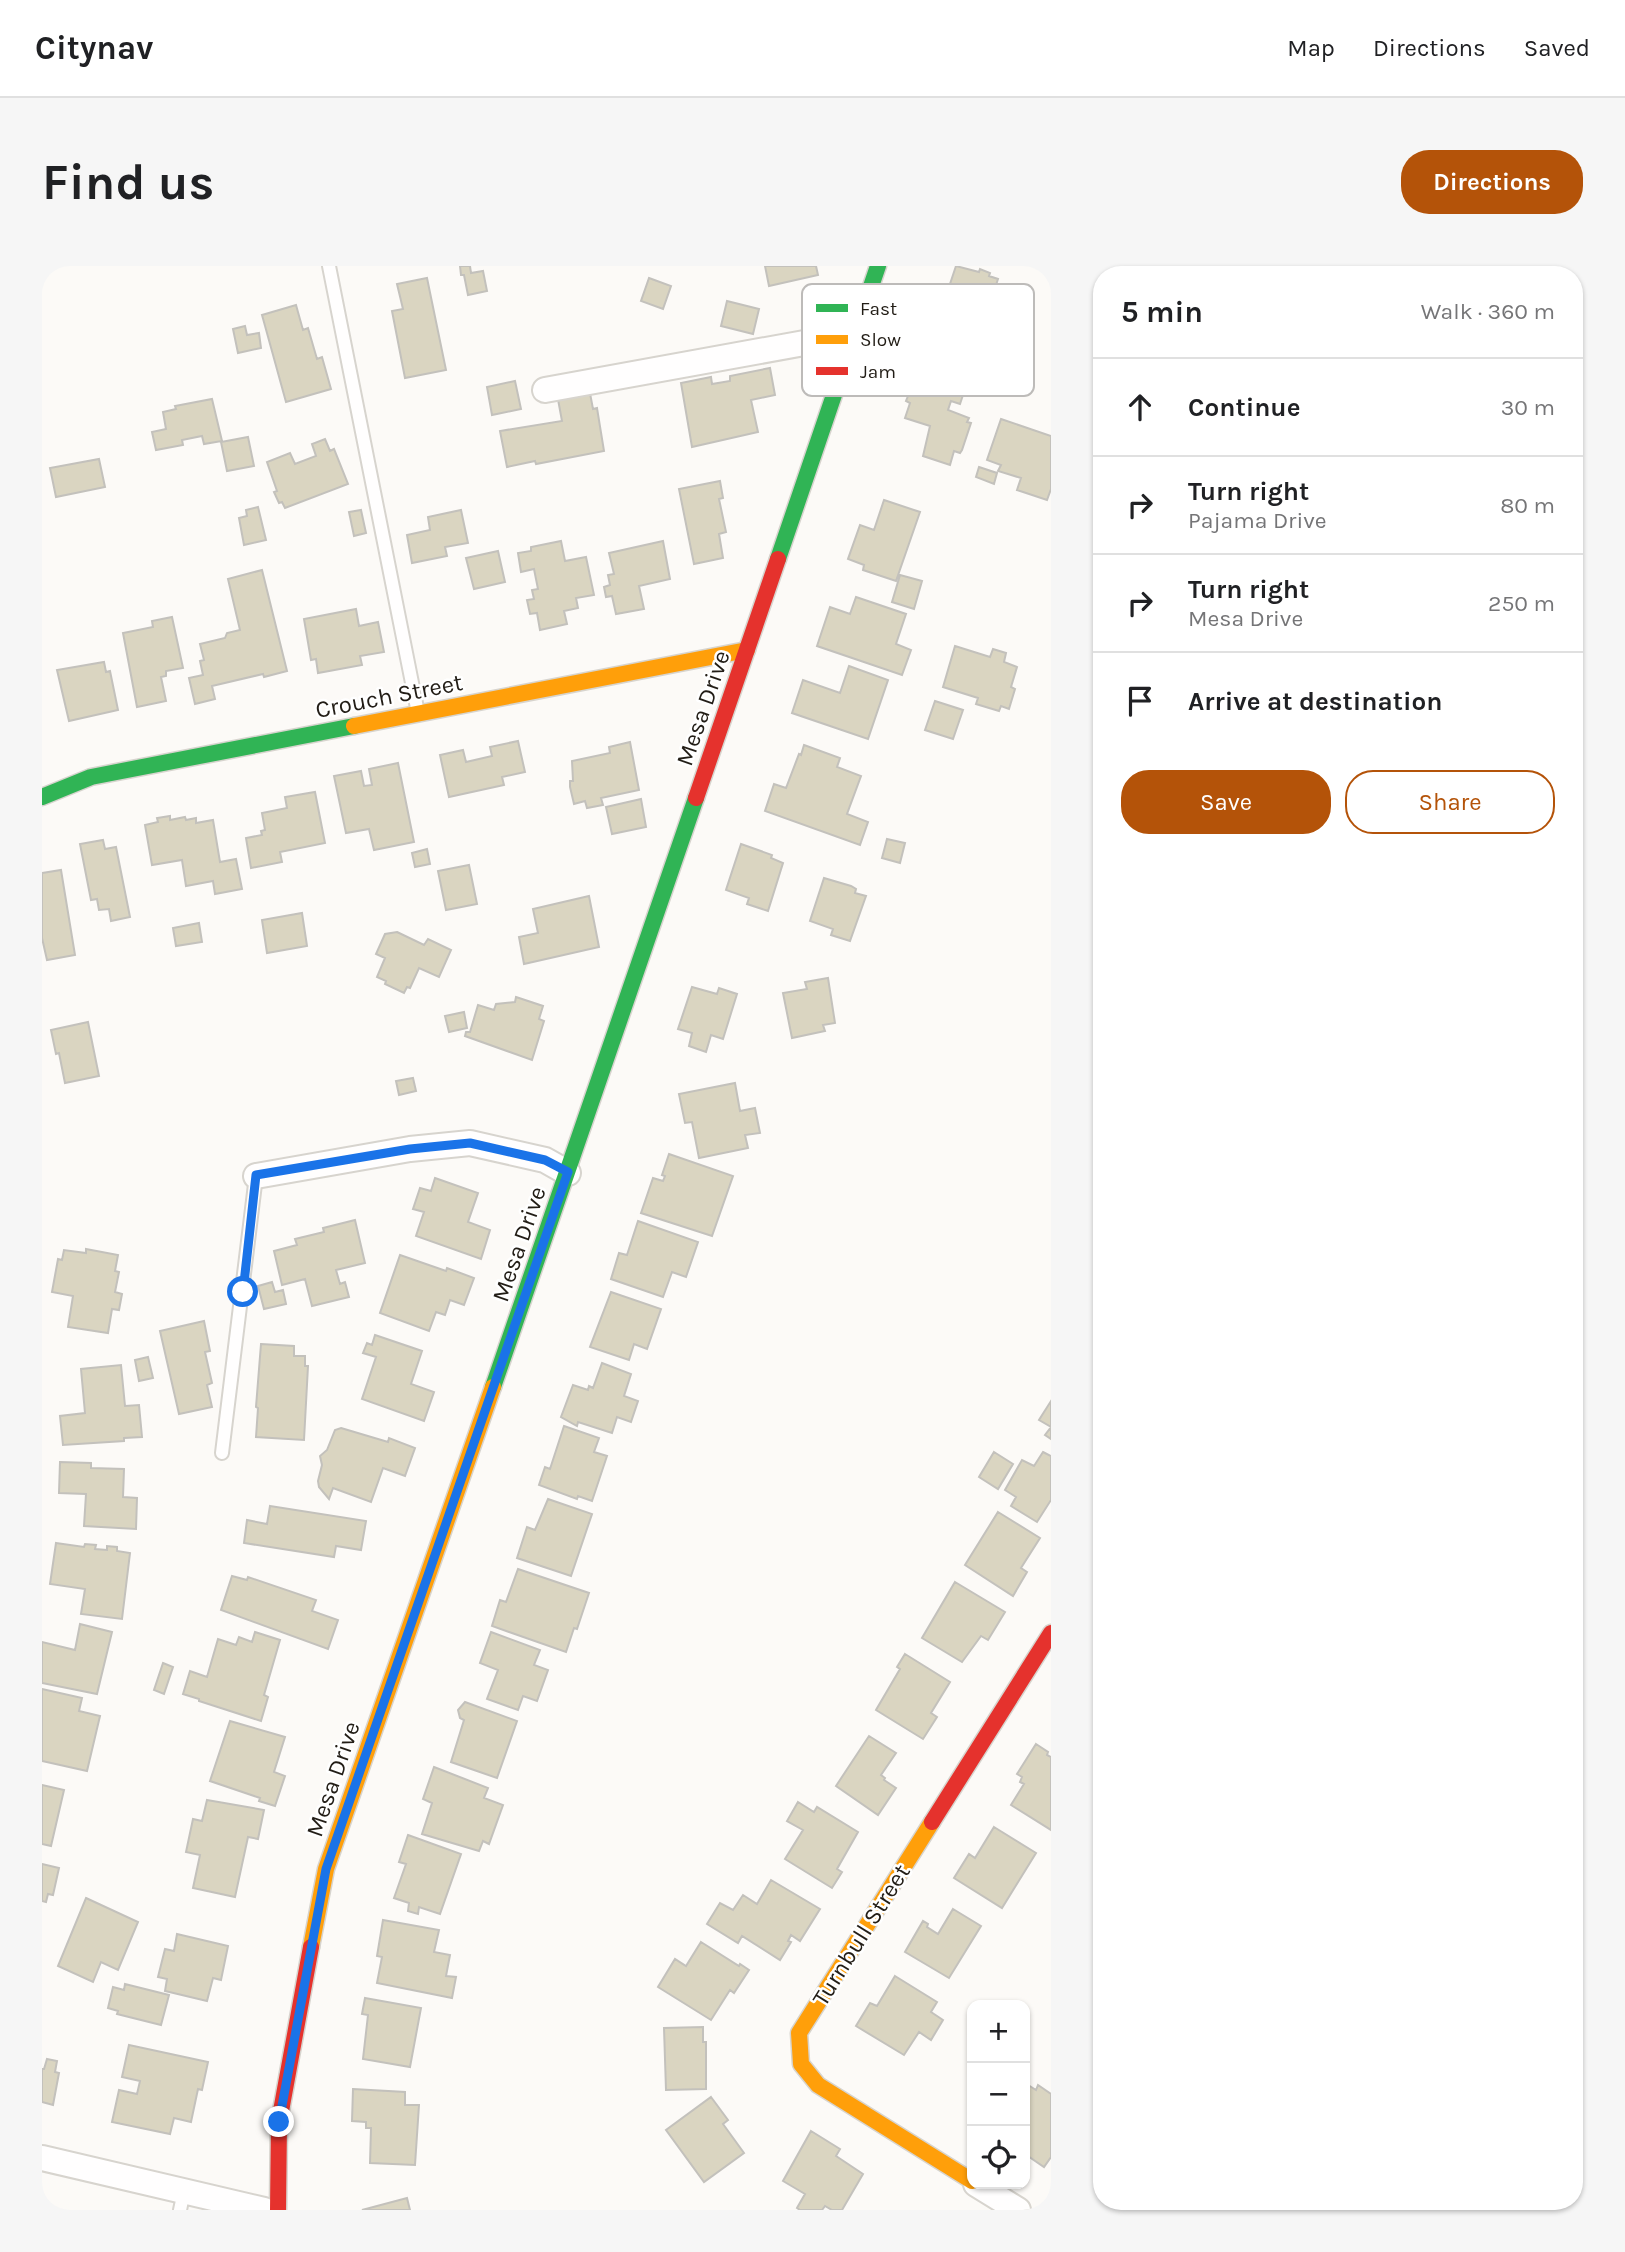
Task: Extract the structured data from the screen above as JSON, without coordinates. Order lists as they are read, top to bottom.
{
  "streets": {
    "main road": ["Crouch Street", "Mesa Drive", "Turnbull Street"]
  },
  "crossings": [
    ["Crouch Street", "Mesa Drive"]
  ],
  "legend": ["Fast", "Slow", "Jam"],
  "page": {
    "header": "Citynav",
    "nav": ["Map", "Directions", "Saved"],
    "buttons": [
      "Directions",
      ["Save", "Share"]
    ],
    "title": "Find us",
    "heading": ["5 min", "Walk · 360 m"],
    "list": [
      ["Continue", "30 m"],
      ["Turn right", "Pajama Drive", "80 m"],
      ["Turn right", "Mesa Drive", "250 m"],
      "Arrive at destination"
    ],
    "map_buttons": ["+", "−"]
  }
}
